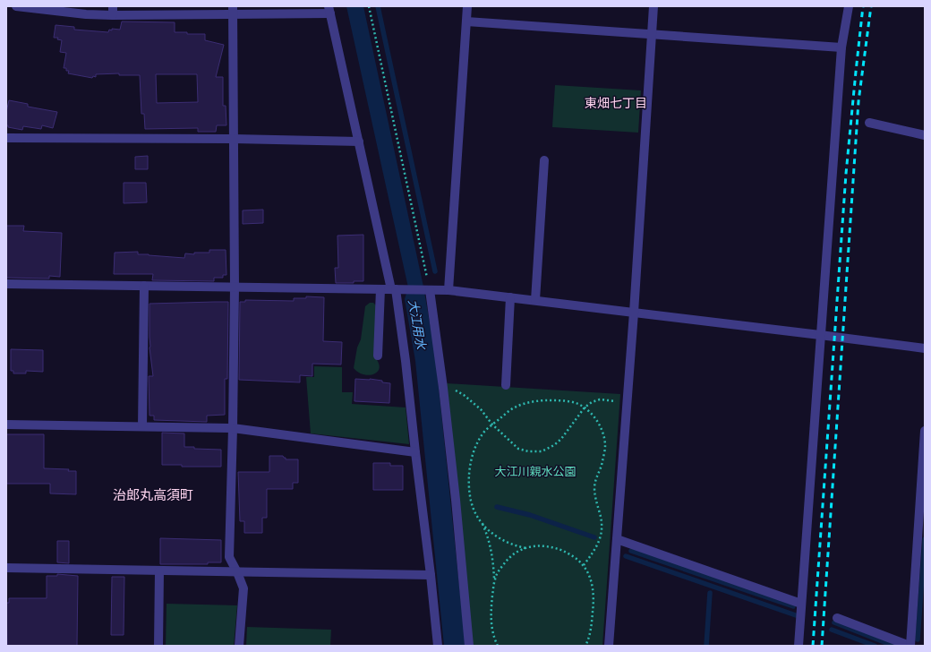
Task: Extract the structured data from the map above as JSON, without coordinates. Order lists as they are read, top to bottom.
{
  "districts": ["東畑七丁目", "治郎丸高須町"],
  "water": ["大江用水"],
  "parks": ["大江川親水公園"]
}
